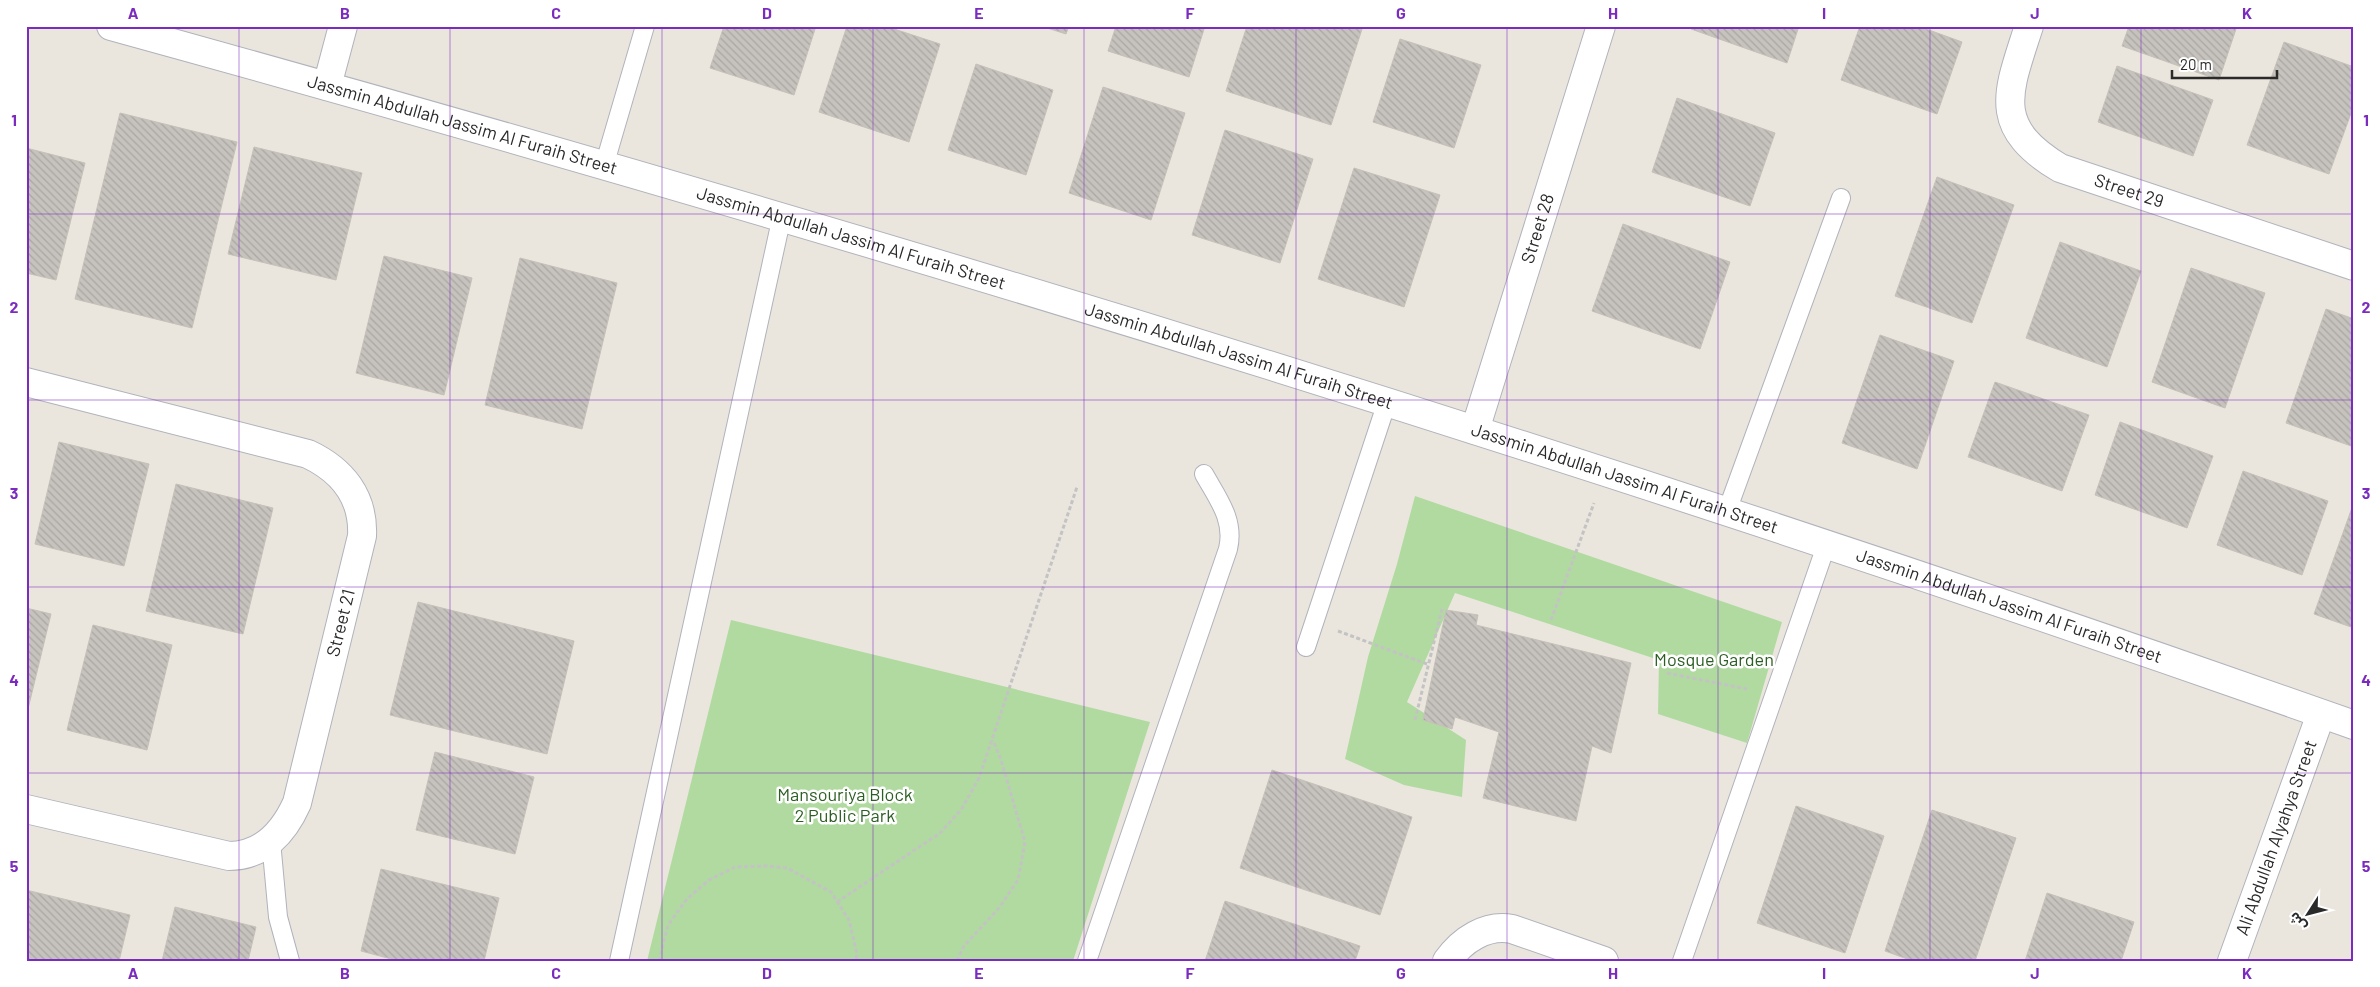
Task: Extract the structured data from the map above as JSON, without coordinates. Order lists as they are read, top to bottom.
{
  "streets": {
    "street": [
      "Jassmin Abdullah Jassim Al Furaih Street",
      "Street 29",
      "Street 28",
      "Street 21",
      "Ali Abdullah Alyahya Street"
    ]
  },
  "crossings": [
    ["Jassmin Abdullah Jassim Al Furaih Street", "Street 28"],
    ["Jassmin Abdullah Jassim Al Furaih Street", "Ali Abdullah Alyahya Street"]
  ],
  "parks": ["Mosque Garden", "Mansouriya Block 2 Public Park"],
  "scale_bar": "20 m",
  "north": "bottom left",
  "grid": {
    "columns": [
      "A",
      "B",
      "C",
      "D",
      "E",
      "F",
      "G",
      "H",
      "I",
      "J",
      "K"
    ],
    "rows": [
      "1",
      "2",
      "3",
      "4",
      "5"
    ]
  }
}
